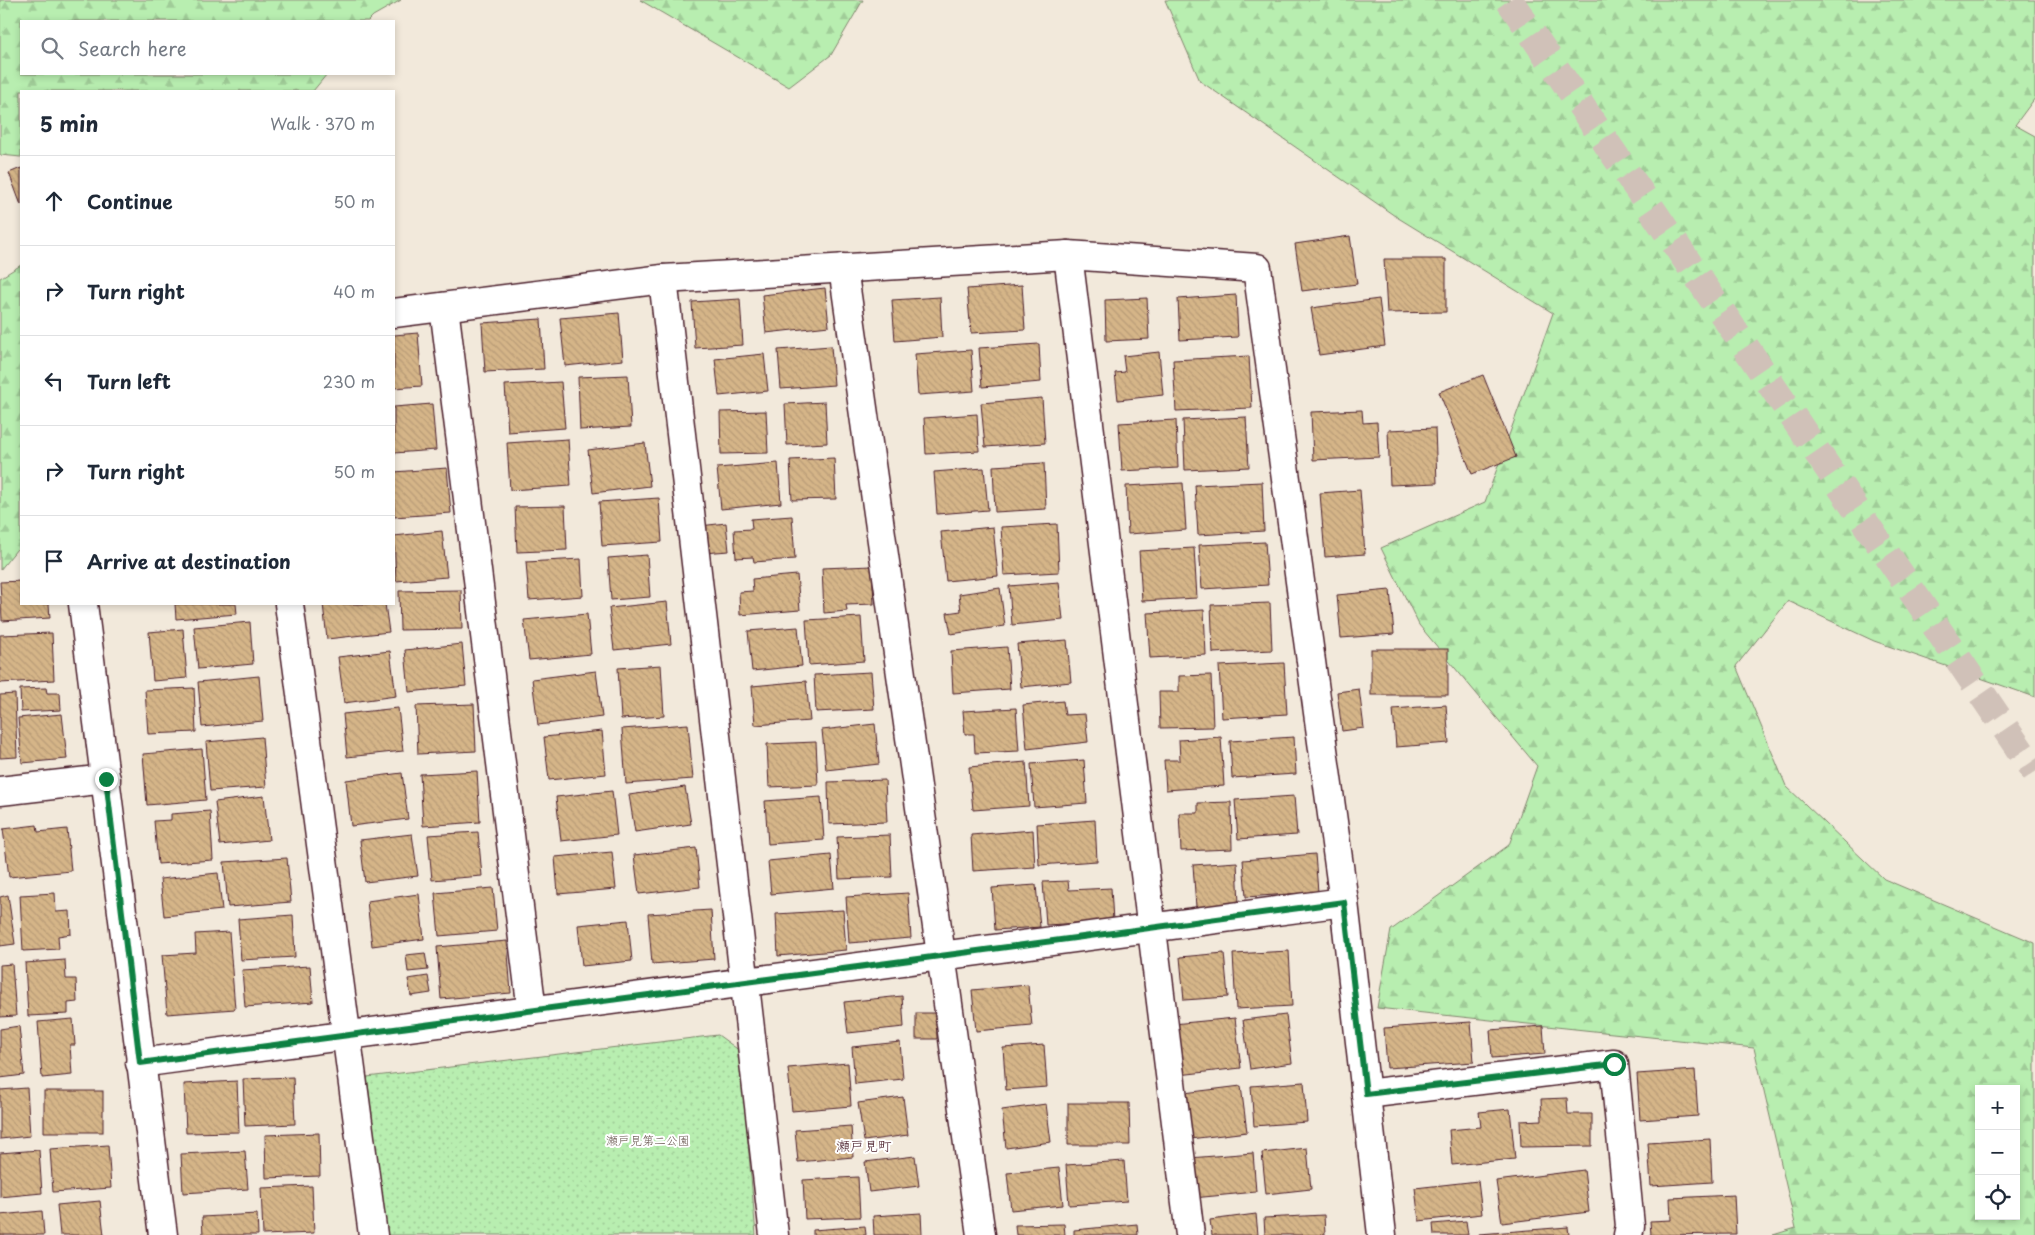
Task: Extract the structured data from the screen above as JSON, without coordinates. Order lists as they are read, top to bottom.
{
  "districts": ["瀬戸見町"],
  "parks": ["瀬戸見第二公園"],
  "page": {
    "search": "Search here",
    "heading": ["5 min", "Walk · 370 m"],
    "list": [
      ["Continue", "50 m"],
      ["Turn right", "40 m"],
      ["Turn left", "230 m"],
      ["Turn right", "50 m"],
      "Arrive at destination"
    ],
    "map_buttons": ["+", "−"]
  }
}
